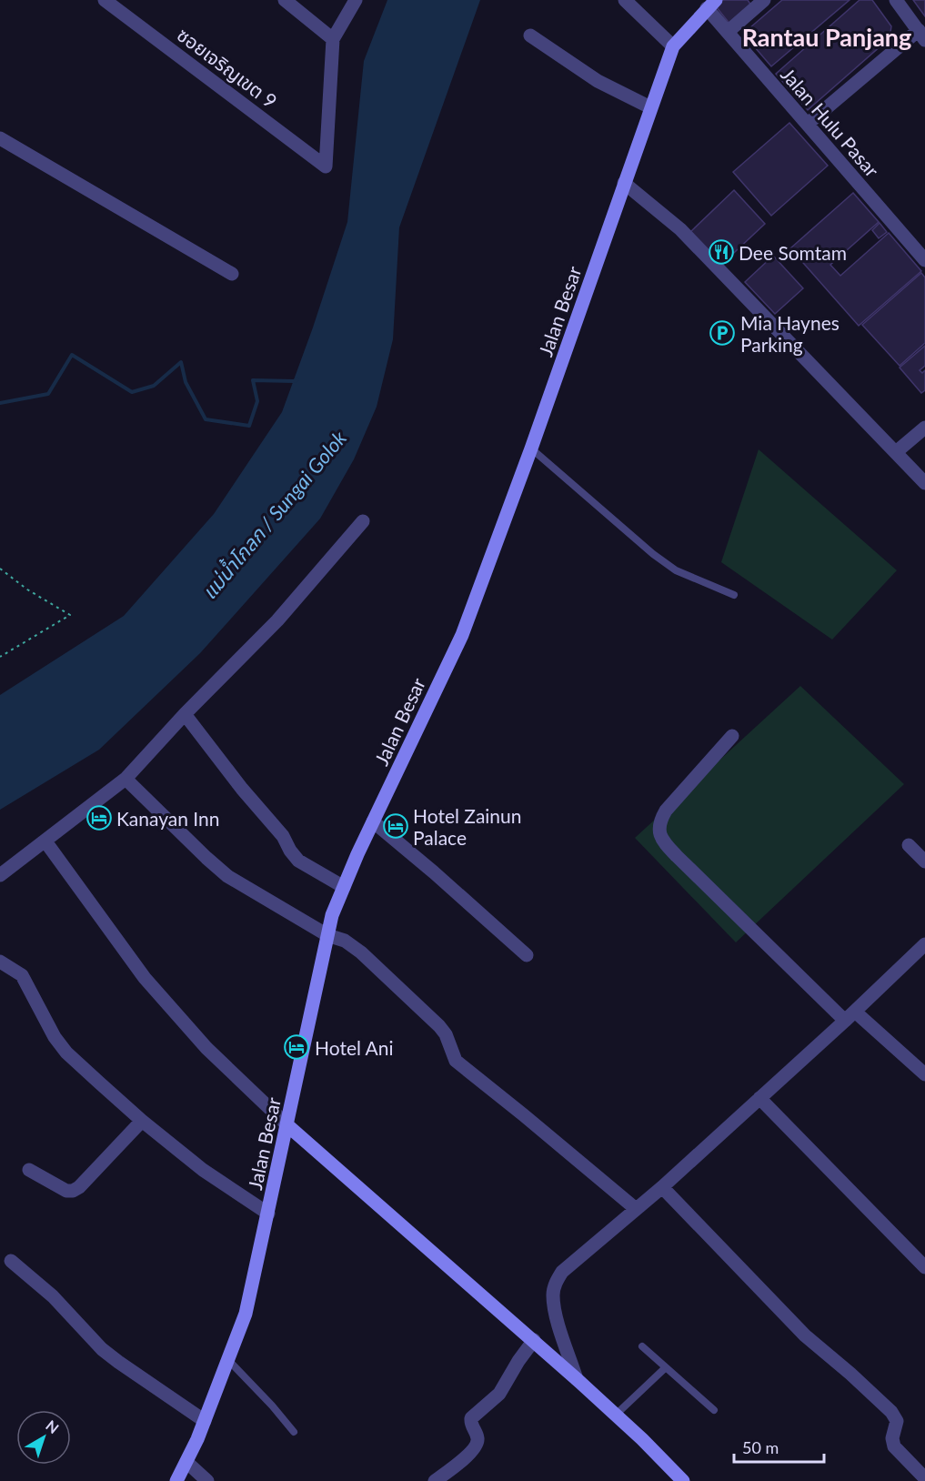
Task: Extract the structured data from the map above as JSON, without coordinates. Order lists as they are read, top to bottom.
{
  "streets": {
    "main road": ["Jalan Besar"],
    "street": ["ซอยเจริญเขต 9", "Jalan Hulu Pasar"]
  },
  "crossings": [
    ["Jalan Hulu Pasar", "Jalan Besar"]
  ],
  "districts": ["Rantau Panjang"],
  "water": ["แม่น้ำโกลก / Sungai Golok"],
  "places": {
    "restaurant": ["Dee Somtam"],
    "parking": ["Mia Haynes Parking"],
    "hotel": ["Kanayan Inn", "Hotel Zainun Palace", "Hotel Ani"]
  },
  "scale_bar": "50 m",
  "north": "top right"
}
